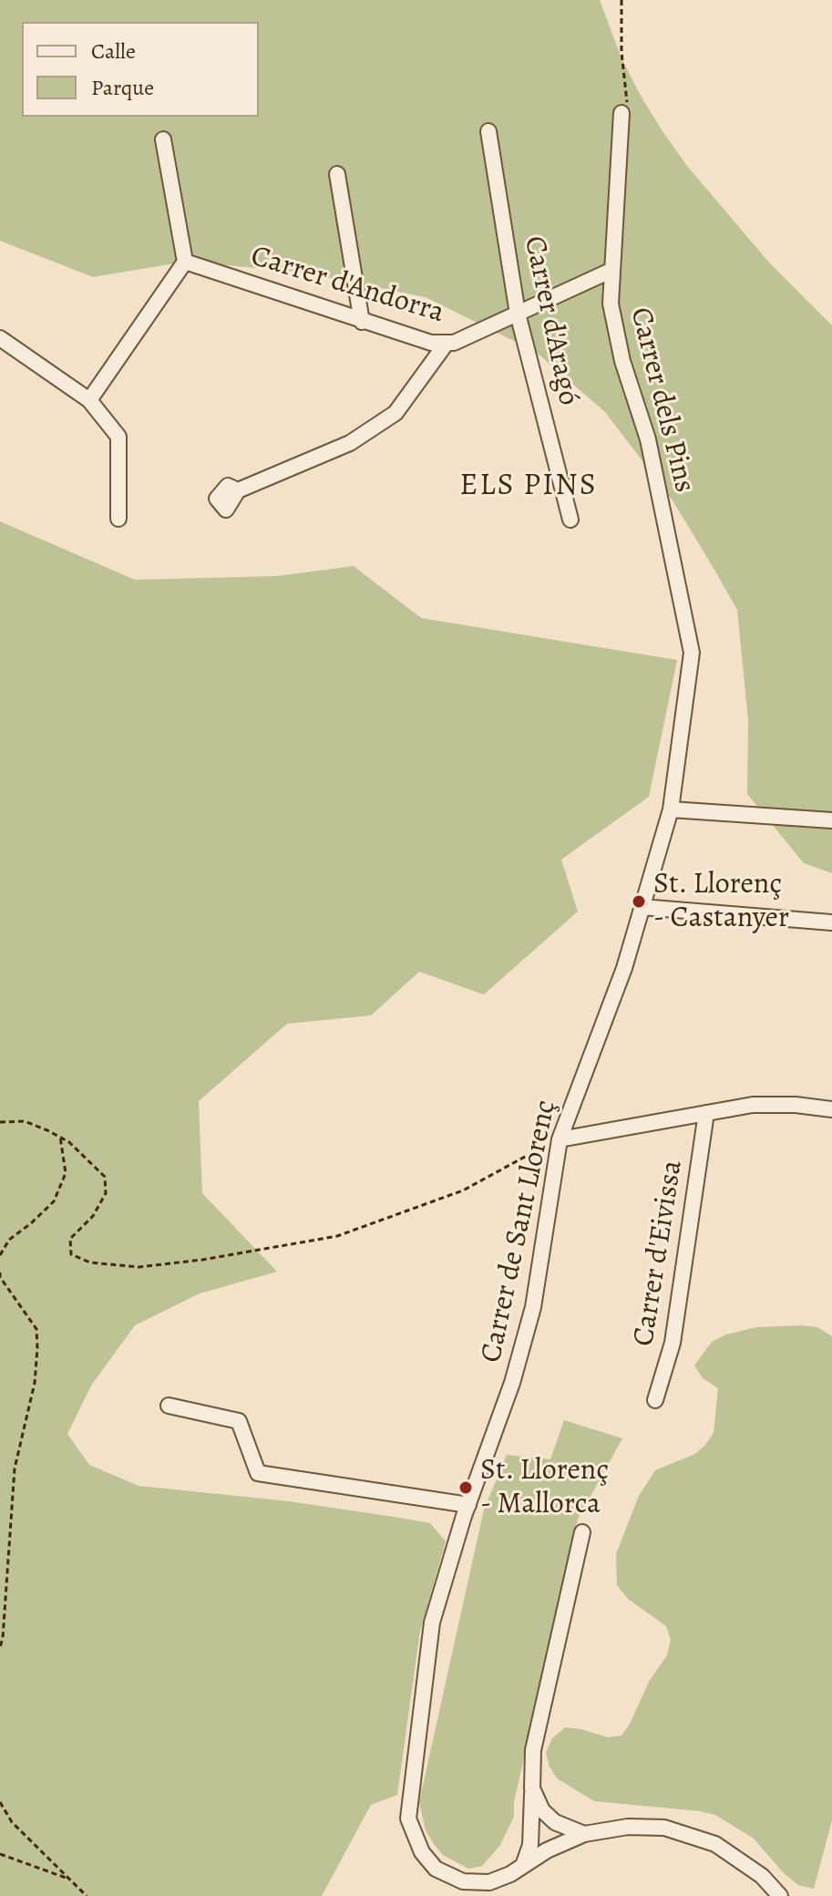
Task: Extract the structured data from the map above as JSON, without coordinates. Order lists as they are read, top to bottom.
{
  "streets": {
    "street": [
      "Carrer d'Andorra",
      "Carrer d'Aragó",
      "Carrer dels Pins",
      "Carrer de Sant Llorenç",
      "Carrer d'Eivissa"
    ]
  },
  "crossings": [
    ["Carrer d'Andorra", "Carrer d'Aragó"],
    ["Carrer d'Andorra", "Carrer dels Pins"],
    ["Carrer dels Pins", "Carrer de Sant Llorenç"]
  ],
  "districts": ["ELS PINS"],
  "places": ["St. Llorenç - Castanyer", "St. Llorenç - Mallorca"],
  "legend": ["Calle", "Parque"]
}
